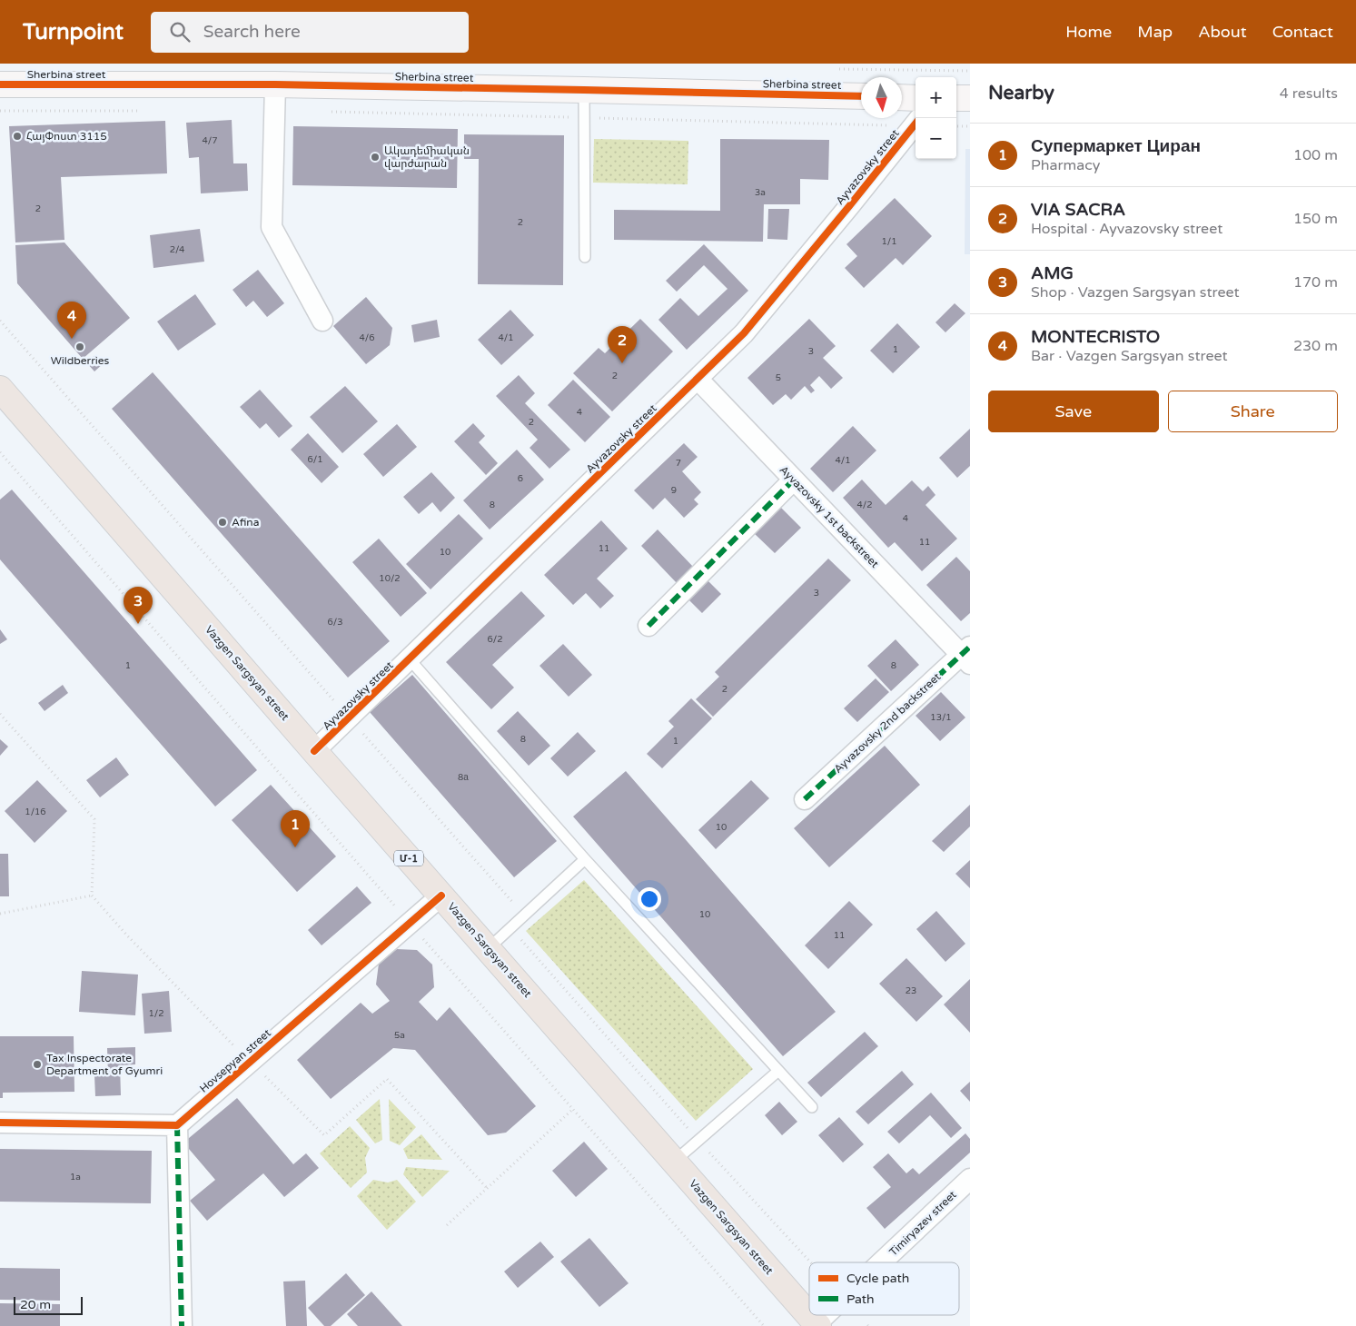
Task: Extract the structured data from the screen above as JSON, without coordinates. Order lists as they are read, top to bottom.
{
  "streets": {
    "highway": ["Vazgen Sargsyan street", "Մ-1"],
    "street": [
      "Sherbina street",
      "Ayvazovsky street",
      "Ayvazovsky 1st backstreet",
      "Ayvazovsky 2nd backstreet",
      "Hovsepyan street",
      "Timiryazev street"
    ]
  },
  "crossings": [
    ["Ayvazovsky street", "Ayvazovsky 1st backstreet"],
    ["Ayvazovsky street", "Vazgen Sargsyan street"],
    ["Ayvazovsky 1st backstreet", "Ayvazovsky 2nd backstreet"],
    ["Vazgen Sargsyan street", "Hovsepyan street"],
    ["Vazgen Sargsyan street", "Timiryazev street"]
  ],
  "places": [
    "ՀայՓոստ 3115",
    "Ակադեմիական վարժարան",
    "Wildberries",
    "Afina",
    "Tax Inspectorate Department of Gyumri"
  ],
  "house_numbers": [
    "4/7",
    "3a",
    "2",
    "2",
    "1/1",
    "2/4",
    "4/6",
    "4/1",
    "1",
    "3",
    "2",
    "5",
    "4",
    "2",
    "6/1",
    "4/1",
    "7",
    "6",
    "9",
    "8",
    "4/2",
    "4",
    "11",
    "11",
    "10",
    "10/2",
    "3",
    "6/3",
    "6/2",
    "1",
    "8",
    "2",
    "13/1",
    "8",
    "1",
    "8а",
    "1/16",
    "10",
    "10",
    "11",
    "23",
    "1/2",
    "5a",
    "1a"
  ],
  "legend": ["Cycle path", "Path"],
  "scale_bar": "20 m",
  "north": "bottom",
  "page": {
    "header": "Turnpoint",
    "search": "Search here",
    "nav": [
      "Home",
      "Map",
      "About",
      "Contact"
    ],
    "heading": ["Nearby", "4 results"],
    "map_buttons": ["+", "−"],
    "list": [
      {
        "mark": "1",
        "name": "Супермаркет Циран",
        "note": "Pharmacy",
        "value": "100 m"
      },
      {
        "mark": "2",
        "name": "VIA SACRA",
        "note": "Hospital · Ayvazovsky street",
        "value": "150 m"
      },
      {
        "mark": "3",
        "name": "AMG",
        "note": "Shop · Vazgen Sargsyan street",
        "value": "170 m"
      },
      {
        "mark": "4",
        "name": "MONTECRISTO",
        "note": "Bar · Vazgen Sargsyan street",
        "value": "230 m"
      }
    ],
    "pins": [
      "4",
      "2",
      "3",
      "1"
    ],
    "buttons": ["Save", "Share"],
    "scale": "20 m"
  }
}
